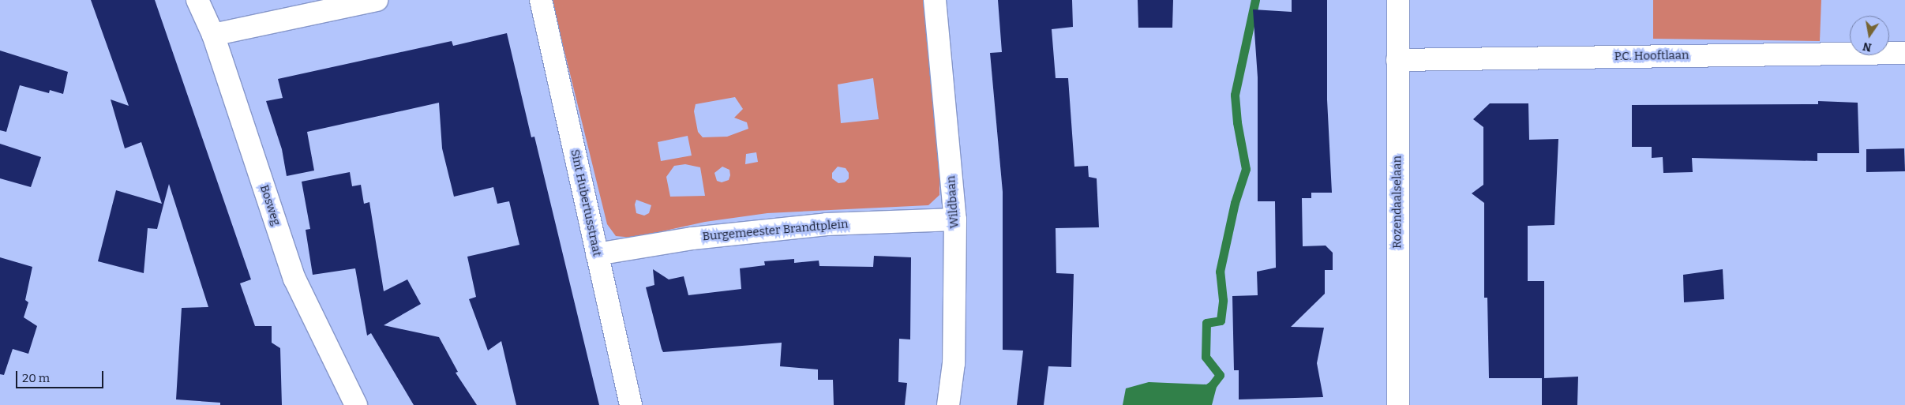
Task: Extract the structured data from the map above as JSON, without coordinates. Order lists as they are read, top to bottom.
{
  "streets": {
    "street": [
      "P.C. Hooftlaan",
      "Wildbaan",
      "Rozendaalselaan",
      "Sint Hubertusstraat",
      "Bosweg",
      "Burgemeester Brandtplein"
    ]
  },
  "crossings": [
    ["P.C. Hooftlaan", "Rozendaalselaan"],
    ["Wildbaan", "Burgemeester Brandtplein"],
    ["Sint Hubertusstraat", "Burgemeester Brandtplein"]
  ],
  "scale_bar": "20 m",
  "north": "bottom"
}
